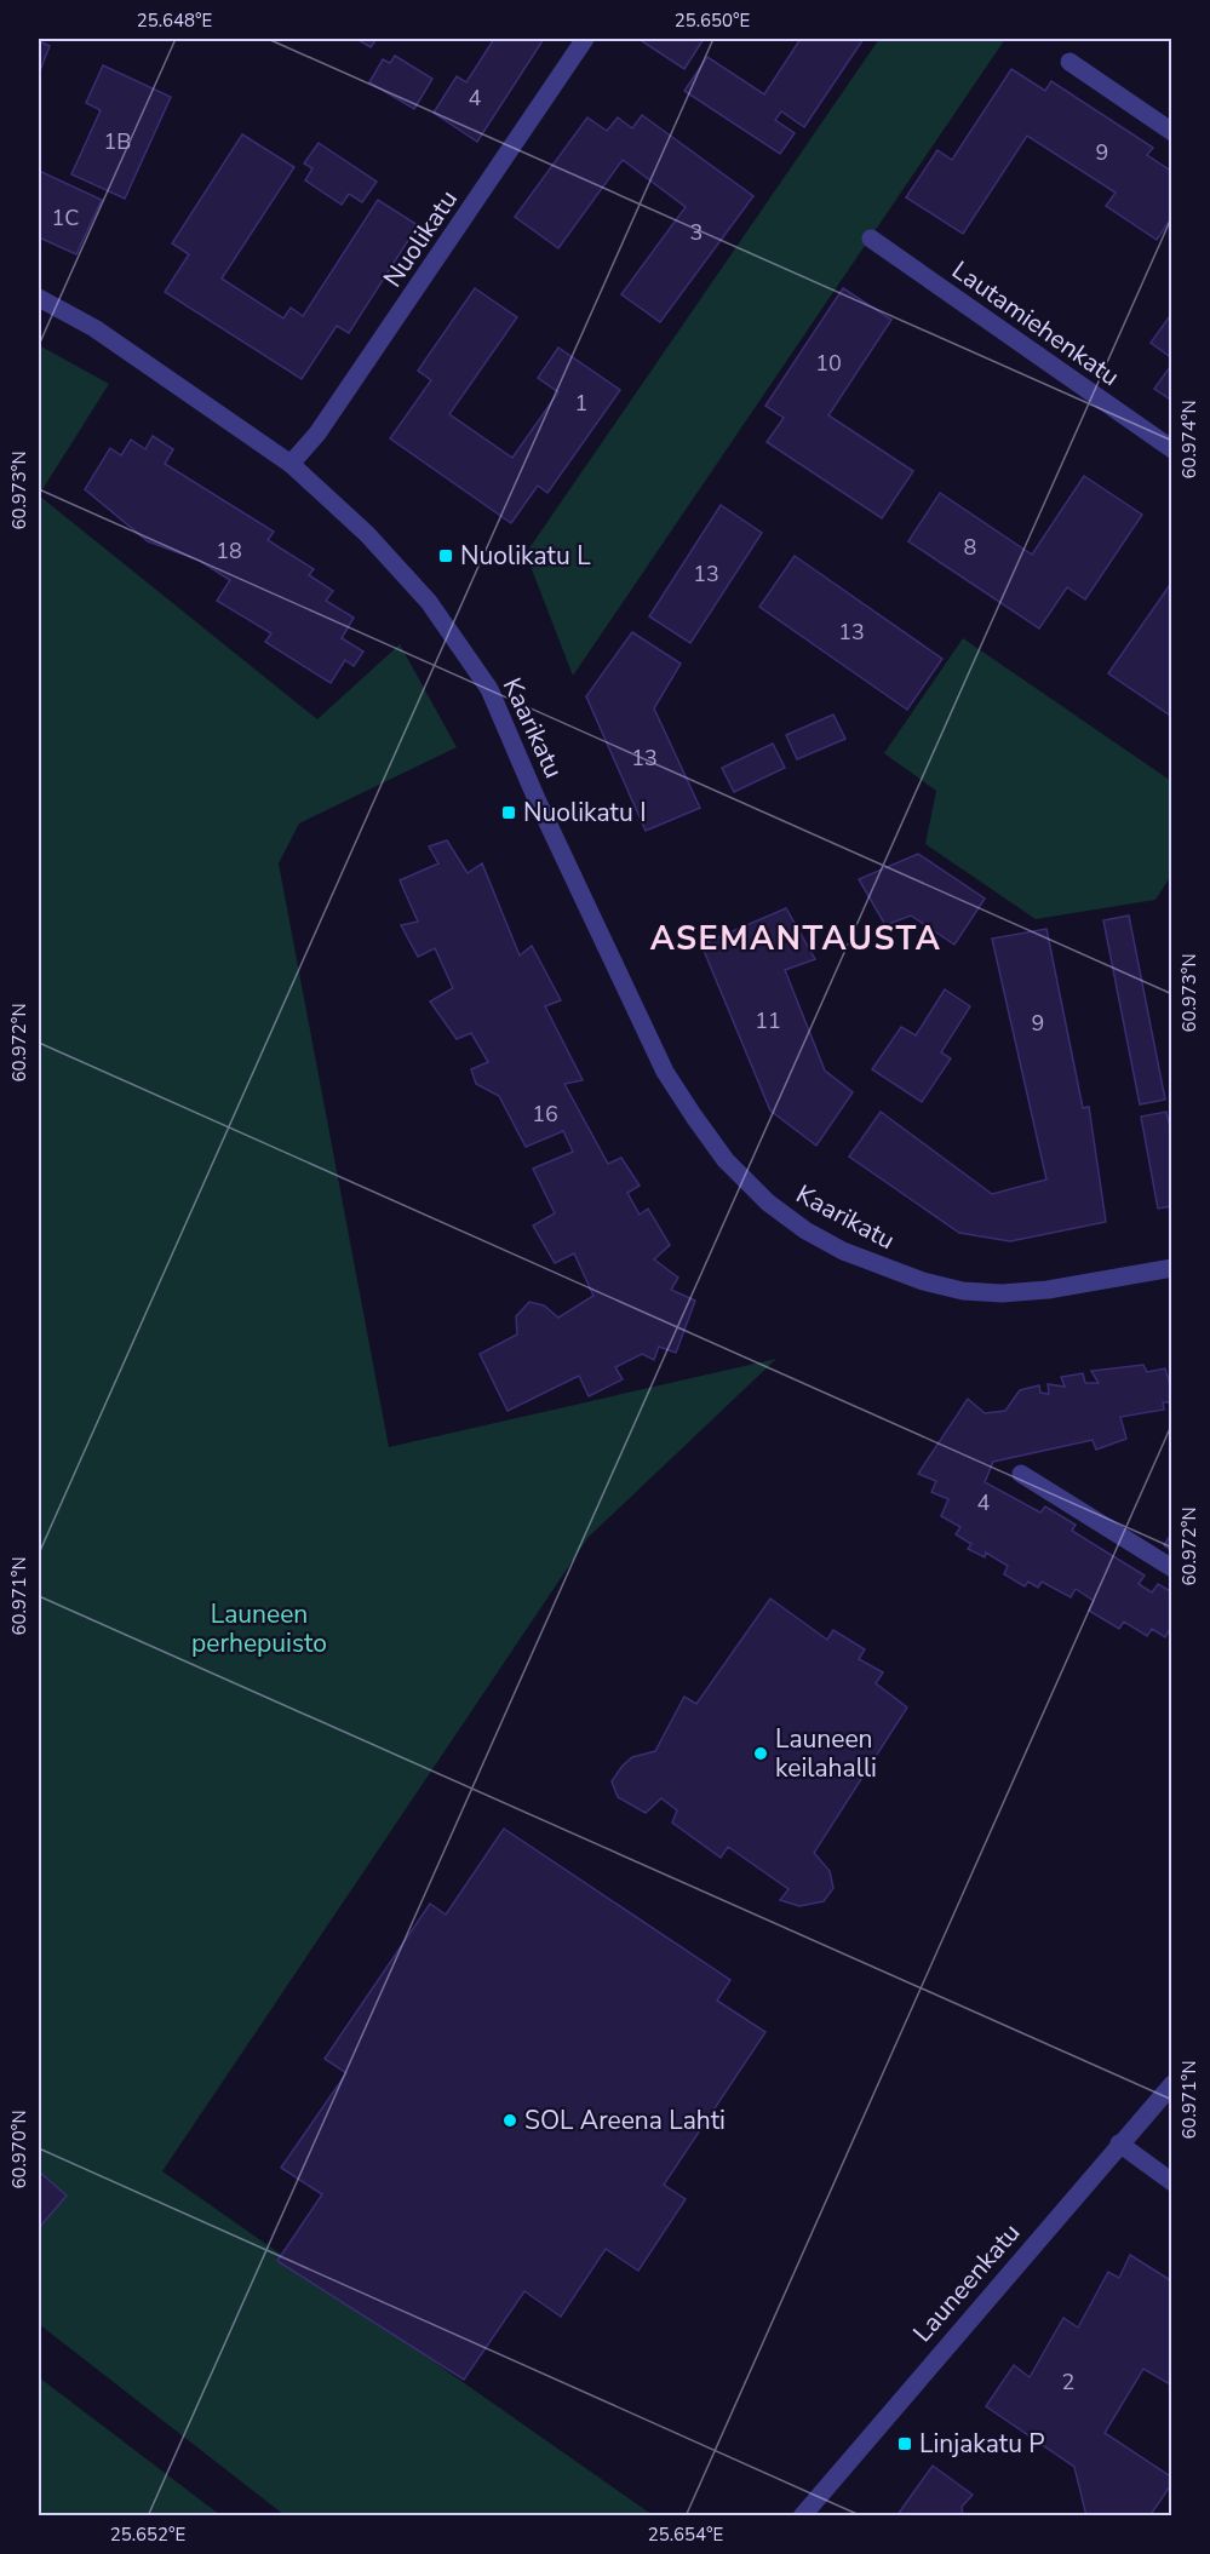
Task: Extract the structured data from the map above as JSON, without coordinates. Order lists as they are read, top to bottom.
{
  "streets": {
    "street": [
      "Nuolikatu",
      "Lautamiehenkatu",
      "Kaarikatu",
      "Launeenkatu"
    ]
  },
  "crossings": [
    ["Nuolikatu", "Kaarikatu"]
  ],
  "districts": ["ASEMANTAUSTA"],
  "parks": ["Launeen perhepuisto"],
  "places": {
    "transit": ["Nuolikatu L", "Nuolikatu I", "Linjakatu P"],
    "other": ["Launeen keilahalli", "SOL Areena Lahti"]
  },
  "house_numbers": [
    "4",
    "1B",
    "9",
    "1C",
    "3",
    "10",
    "1",
    "8",
    "18",
    "13",
    "13",
    "13",
    "11",
    "9",
    "16",
    "4",
    "2"
  ],
  "coordinates": [
    "25.648°E",
    "25.650°E",
    "60.974°N",
    "60.973°N",
    "60.972°N",
    "60.971°N",
    "60.970°N",
    "25.652°E",
    "25.654°E"
  ]
}
